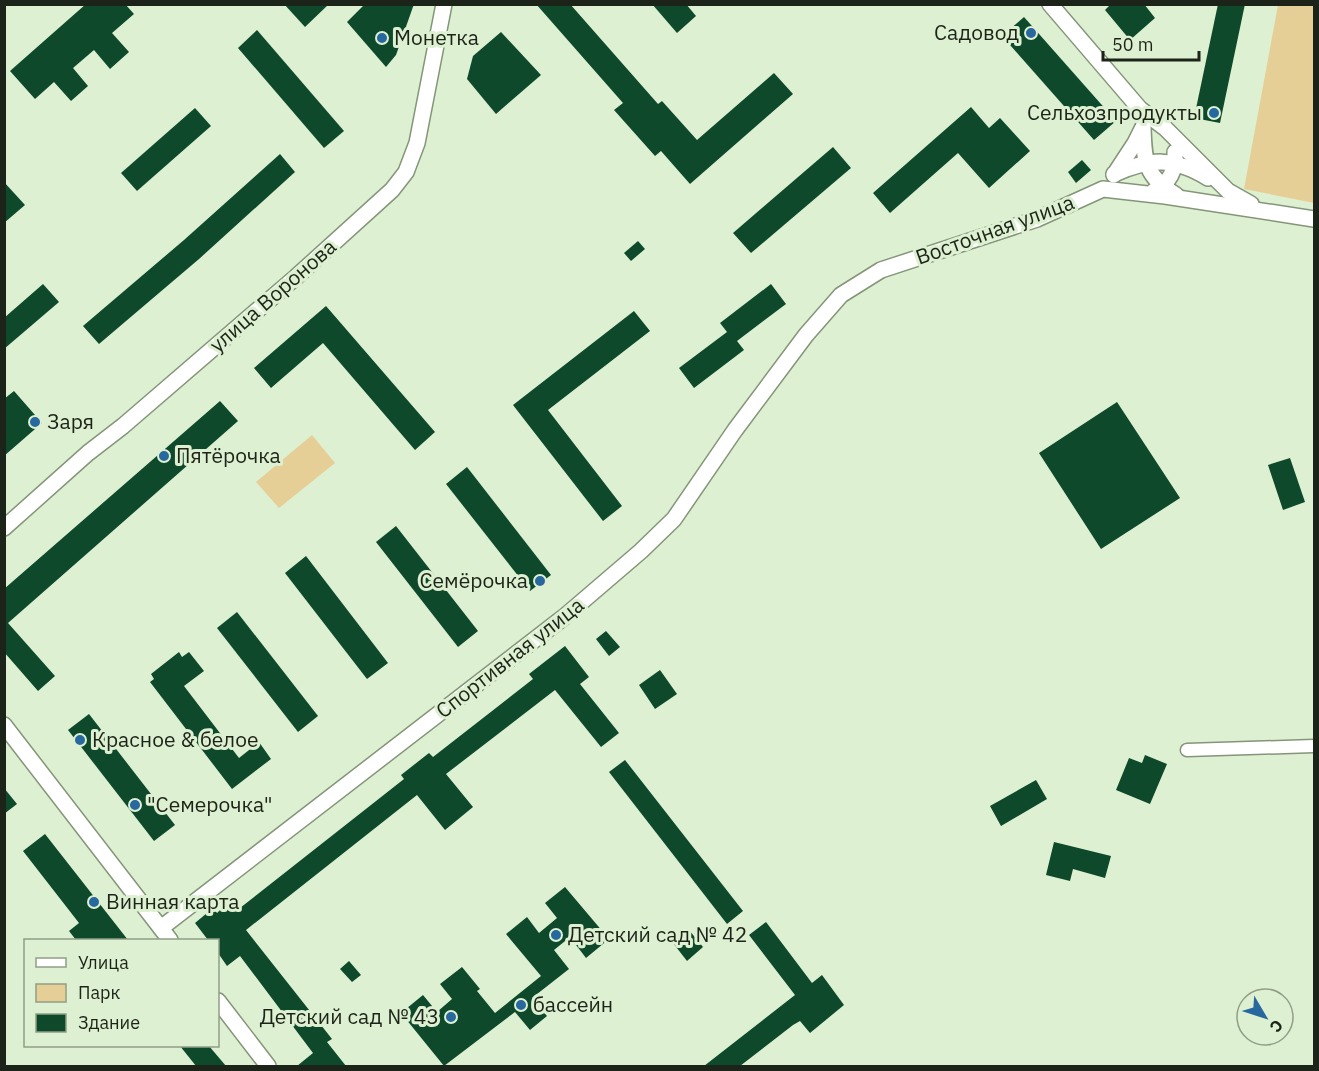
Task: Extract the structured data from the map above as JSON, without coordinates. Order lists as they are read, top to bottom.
{
  "streets": {
    "street": ["Восточная улица", "улица Воронова", "Спортивная улица"]
  },
  "crossings": [
    ["Восточная улица", "Спортивная улица"]
  ],
  "places": [
    "Садовод",
    "Монетка",
    "Сельхозпродукты",
    "Заря",
    "Пятёрочка",
    "Семёрочка",
    "Красное & белое",
    "\"Семерочка\"",
    "Винная карта",
    "Детский сад № 42",
    "бассейн",
    "Детский сад № 43"
  ],
  "legend": ["Улица", "Парк", "Здание"],
  "scale_bar": "50 m",
  "north": "bottom right"
}
